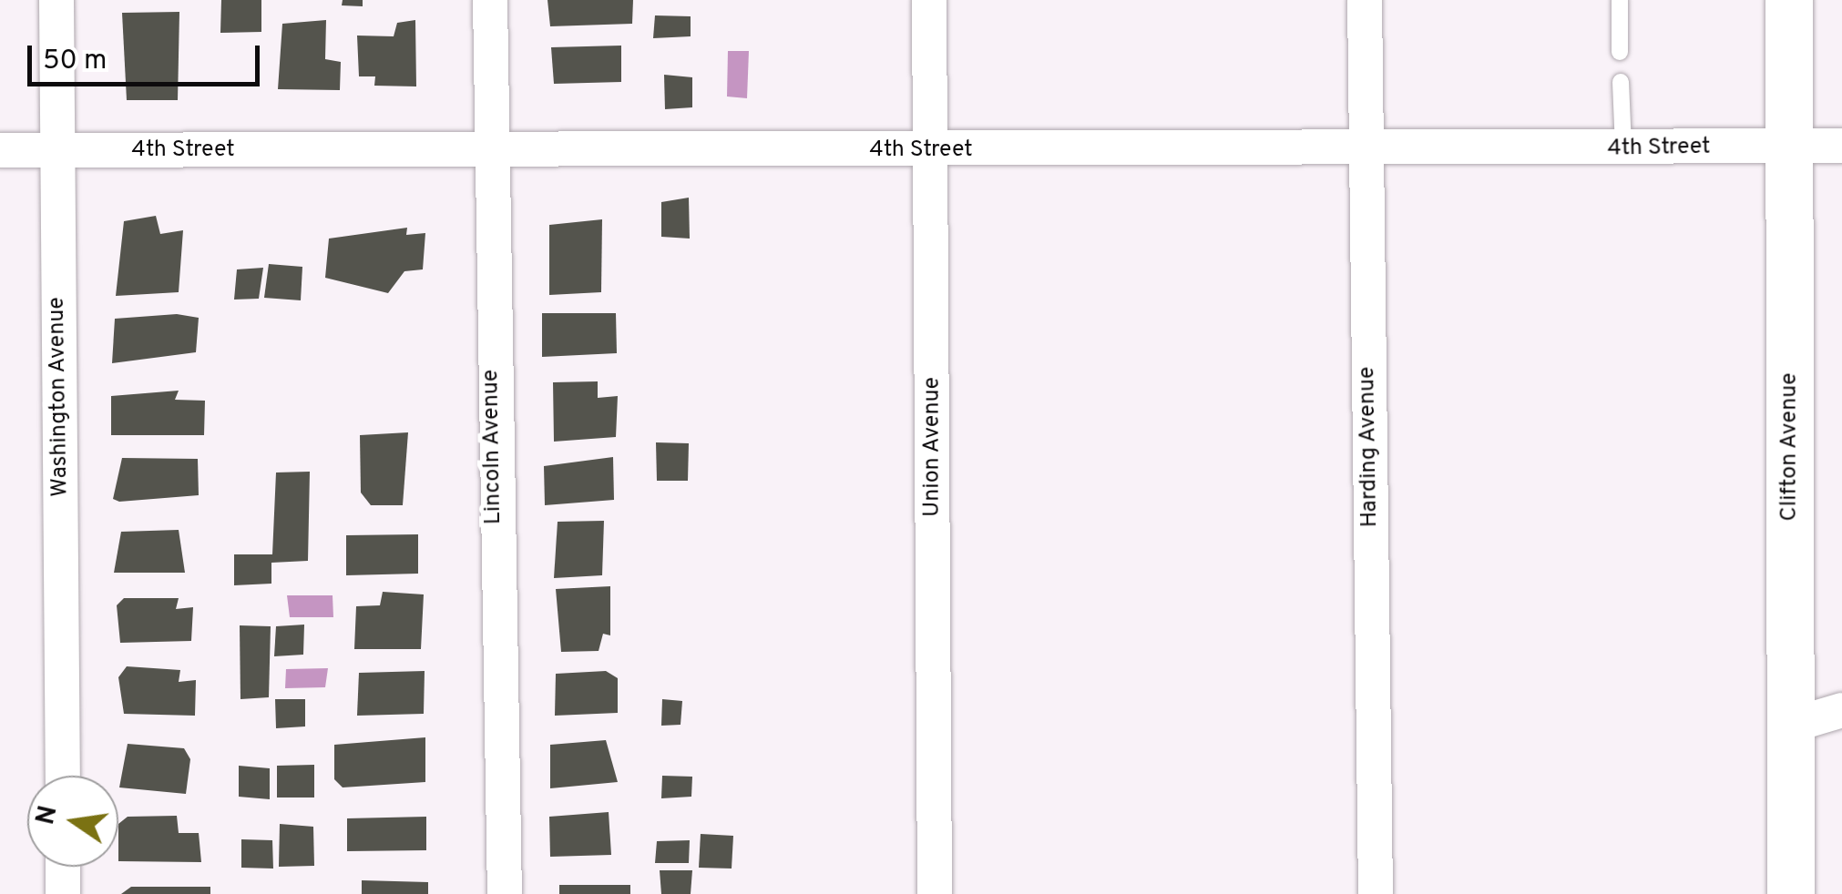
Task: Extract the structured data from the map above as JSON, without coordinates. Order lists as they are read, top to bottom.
{
  "streets": {
    "main road": ["Clifton Avenue"],
    "street": [
      "4th Street",
      "Washington Avenue",
      "Lincoln Avenue",
      "Union Avenue",
      "Harding Avenue"
    ]
  },
  "crossings": [
    ["4th Street", "Washington Avenue"],
    ["4th Street", "Lincoln Avenue"],
    ["4th Street", "Union Avenue"],
    ["4th Street", "Harding Avenue"],
    ["4th Street", "Clifton Avenue"]
  ],
  "scale_bar": "50 m",
  "north": "left"
}
